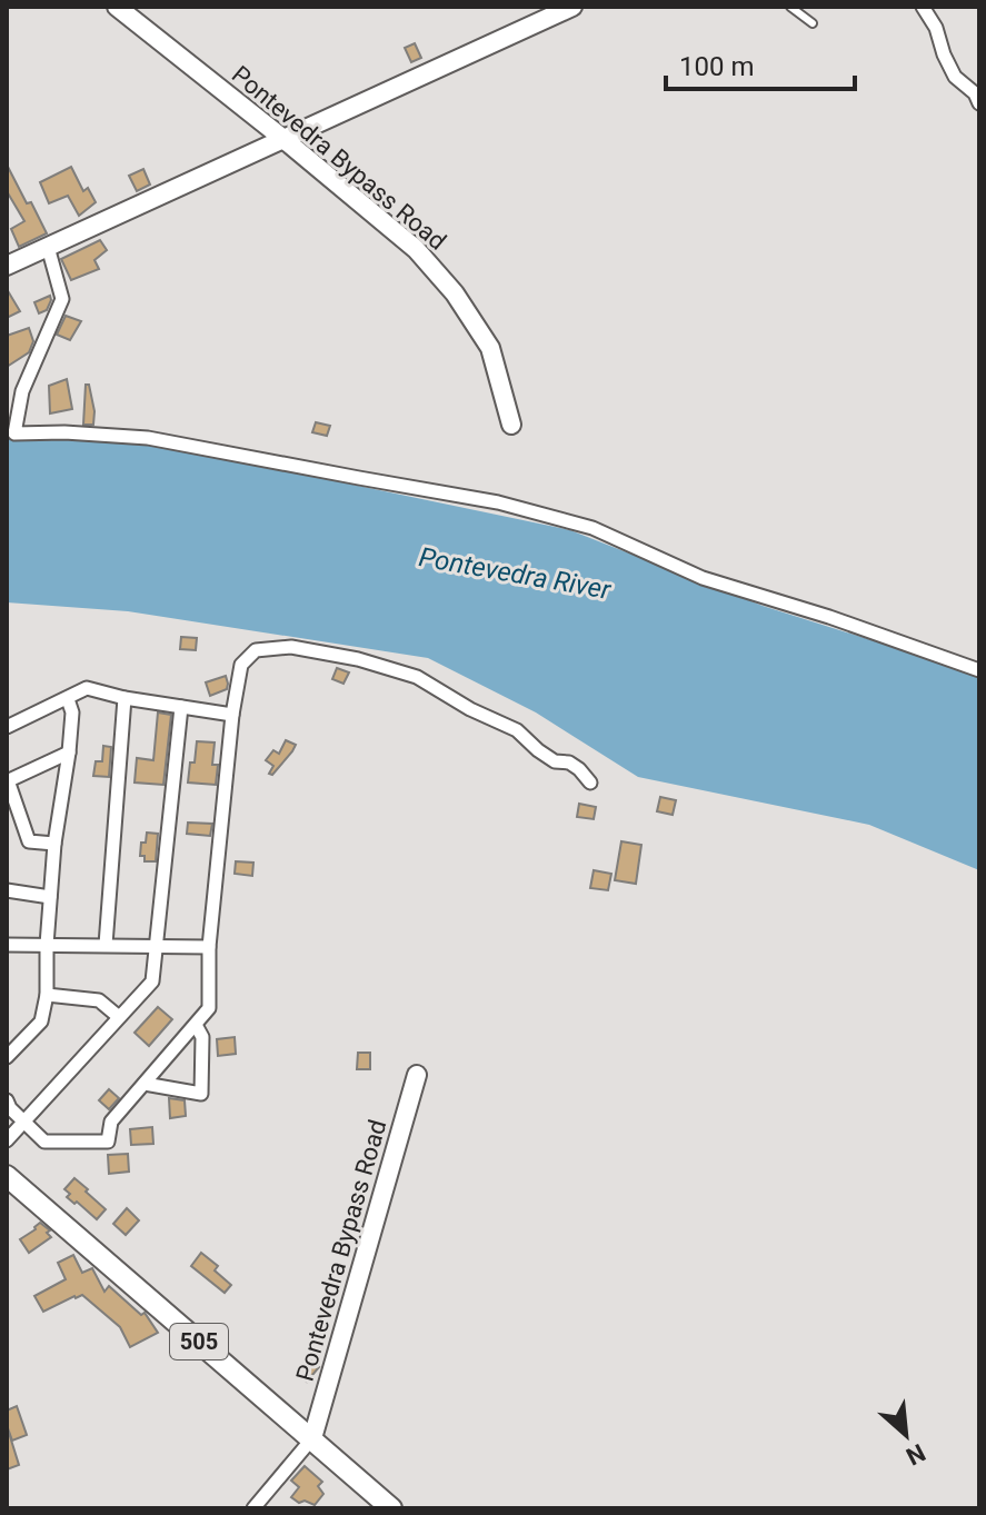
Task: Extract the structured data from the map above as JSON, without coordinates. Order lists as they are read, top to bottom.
{
  "streets": {
    "main road": ["Pontevedra Bypass Road", "505"]
  },
  "crossings": [
    ["Pontevedra Bypass Road", "505"]
  ],
  "water": ["Pontevedra River"],
  "scale_bar": "100 m",
  "north": "bottom right"
}
